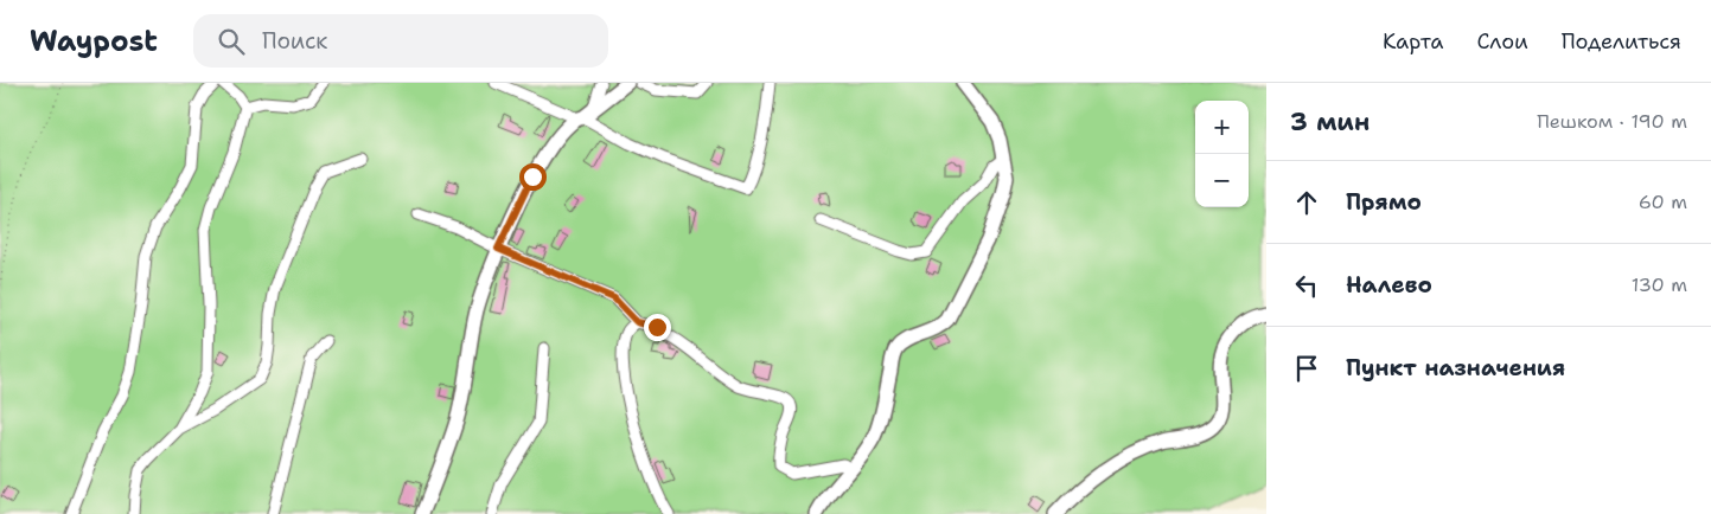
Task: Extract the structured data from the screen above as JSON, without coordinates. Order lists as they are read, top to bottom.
{
  "page": {
    "header": "Waypost",
    "search": "Поиск",
    "nav": ["Карта", "Слои", "Поделиться"],
    "heading": ["3 мин", "Пешком · 190 m"],
    "map_buttons": ["+", "−"],
    "list": [
      ["Прямо", "60 m"],
      ["Налево", "130 m"],
      "Пункт назначения"
    ]
  }
}
